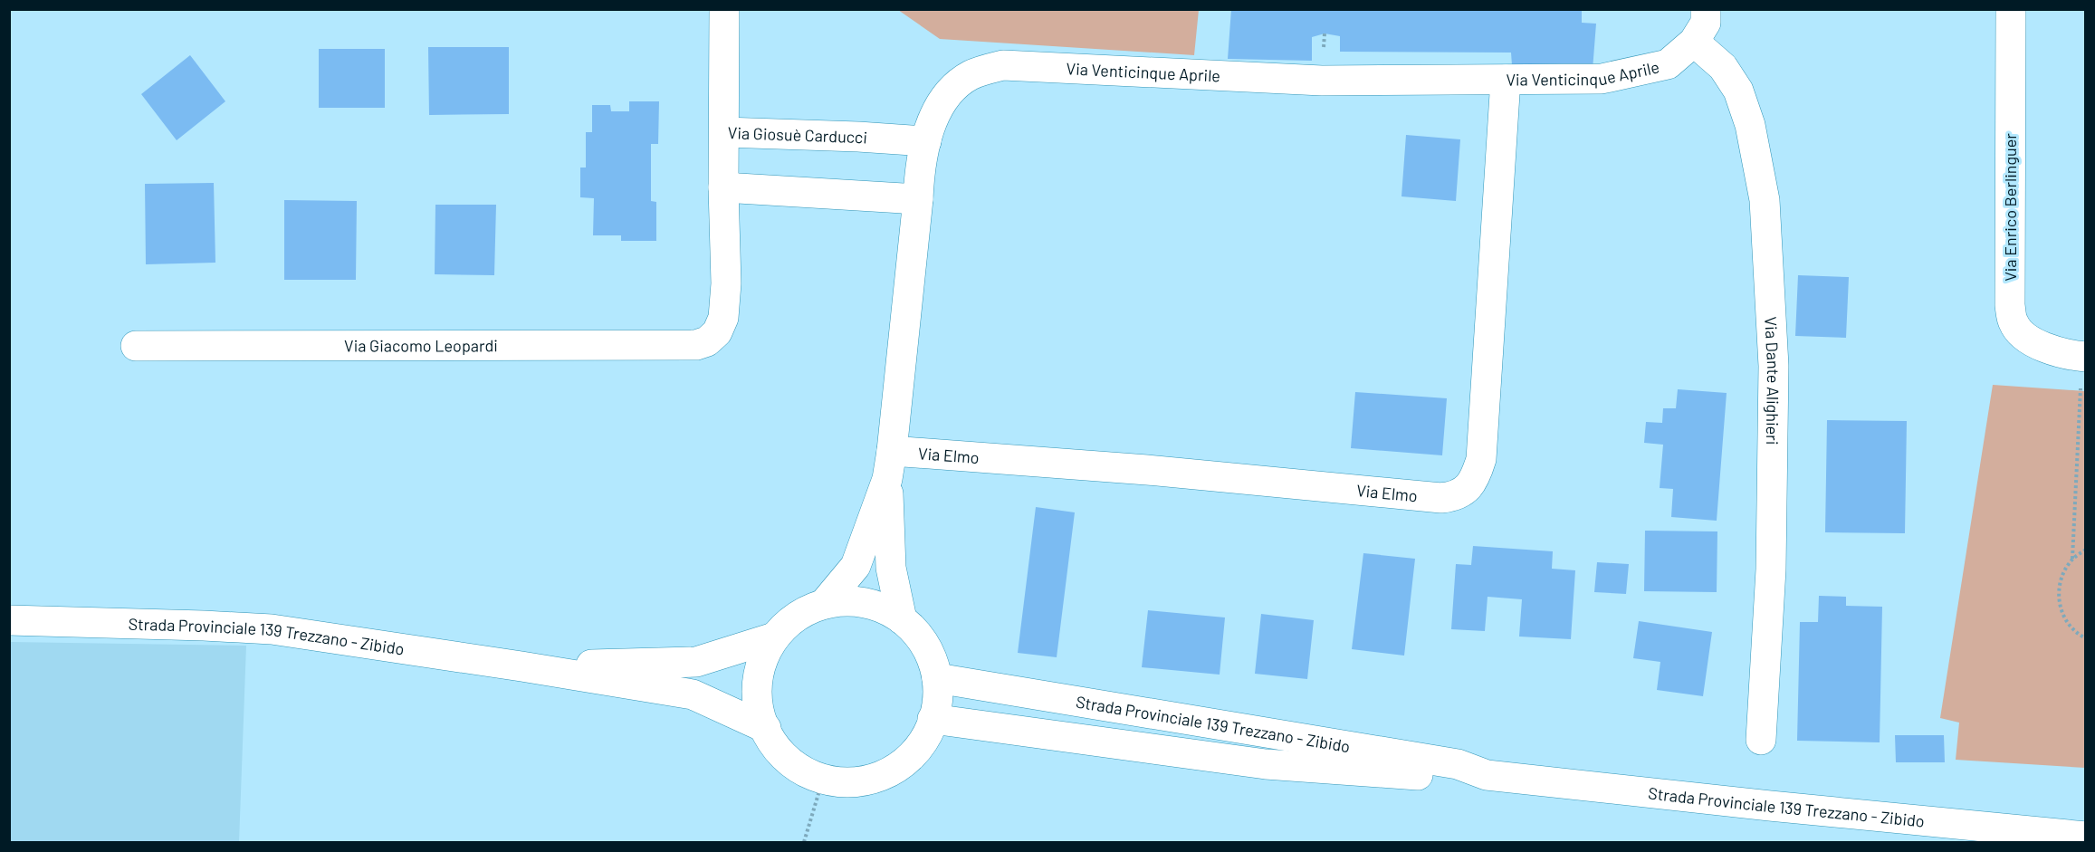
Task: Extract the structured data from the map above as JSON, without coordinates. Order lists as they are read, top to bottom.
{
  "streets": {
    "street": [
      "Via Venticinque Aprile",
      "Via Giosuè Carducci",
      "Via Enrico Berlinguer",
      "Via Giacomo Leopardi",
      "Via Dante Alighieri",
      "Via Elmo",
      "Strada Provinciale 139 Trezzano - Zibido"
    ]
  },
  "crossings": [
    ["Via Venticinque Aprile", "Via Giosuè Carducci"],
    ["Via Venticinque Aprile", "Via Dante Alighieri"],
    ["Via Venticinque Aprile", "Via Elmo"],
    ["Via Venticinque Aprile", "Strada Provinciale 139 Trezzano - Zibido"],
    ["Via Giosuè Carducci", "Via Giacomo Leopardi"]
  ]
}
